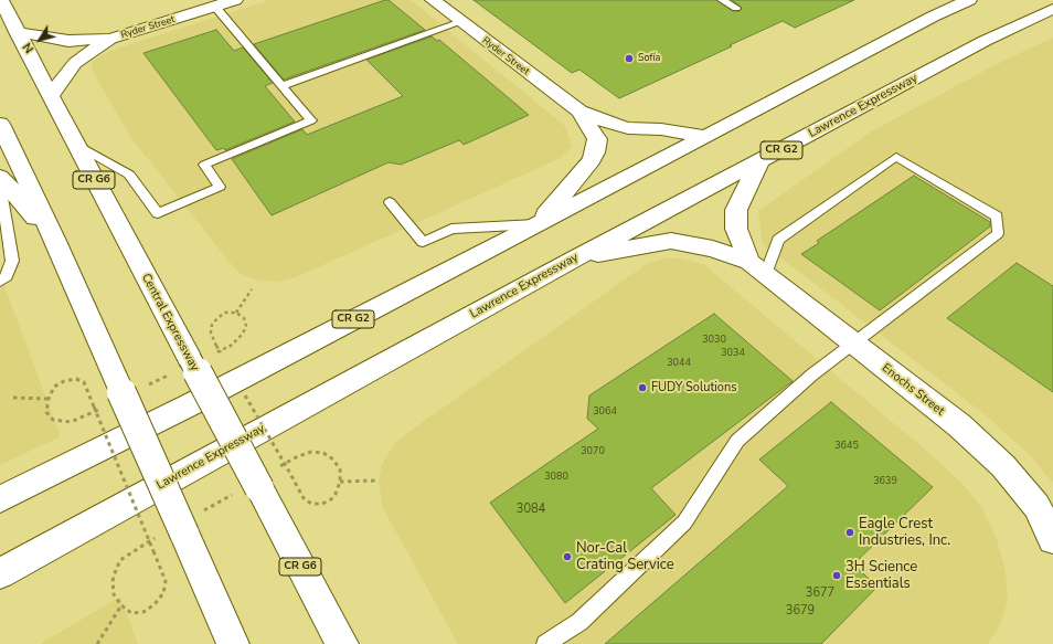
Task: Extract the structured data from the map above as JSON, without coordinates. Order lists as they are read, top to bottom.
{
  "streets": {
    "highway": [
      "Ryder Street",
      "Lawrence Expressway",
      "CR G2",
      "CR G6",
      "Central Expressway",
      "Enochs Street"
    ]
  },
  "places": [
    "Sofía",
    "FUDY Solutions",
    "Eagle Crest Industries, Inc.",
    "Nor-Cal Crating Service",
    "3H Science Essentials"
  ],
  "house_numbers": [
    "3030",
    "3034",
    "3044",
    "3064",
    "3645",
    "3070",
    "3080",
    "3639",
    "3084",
    "3677",
    "3679"
  ],
  "north": "bottom left"
}
